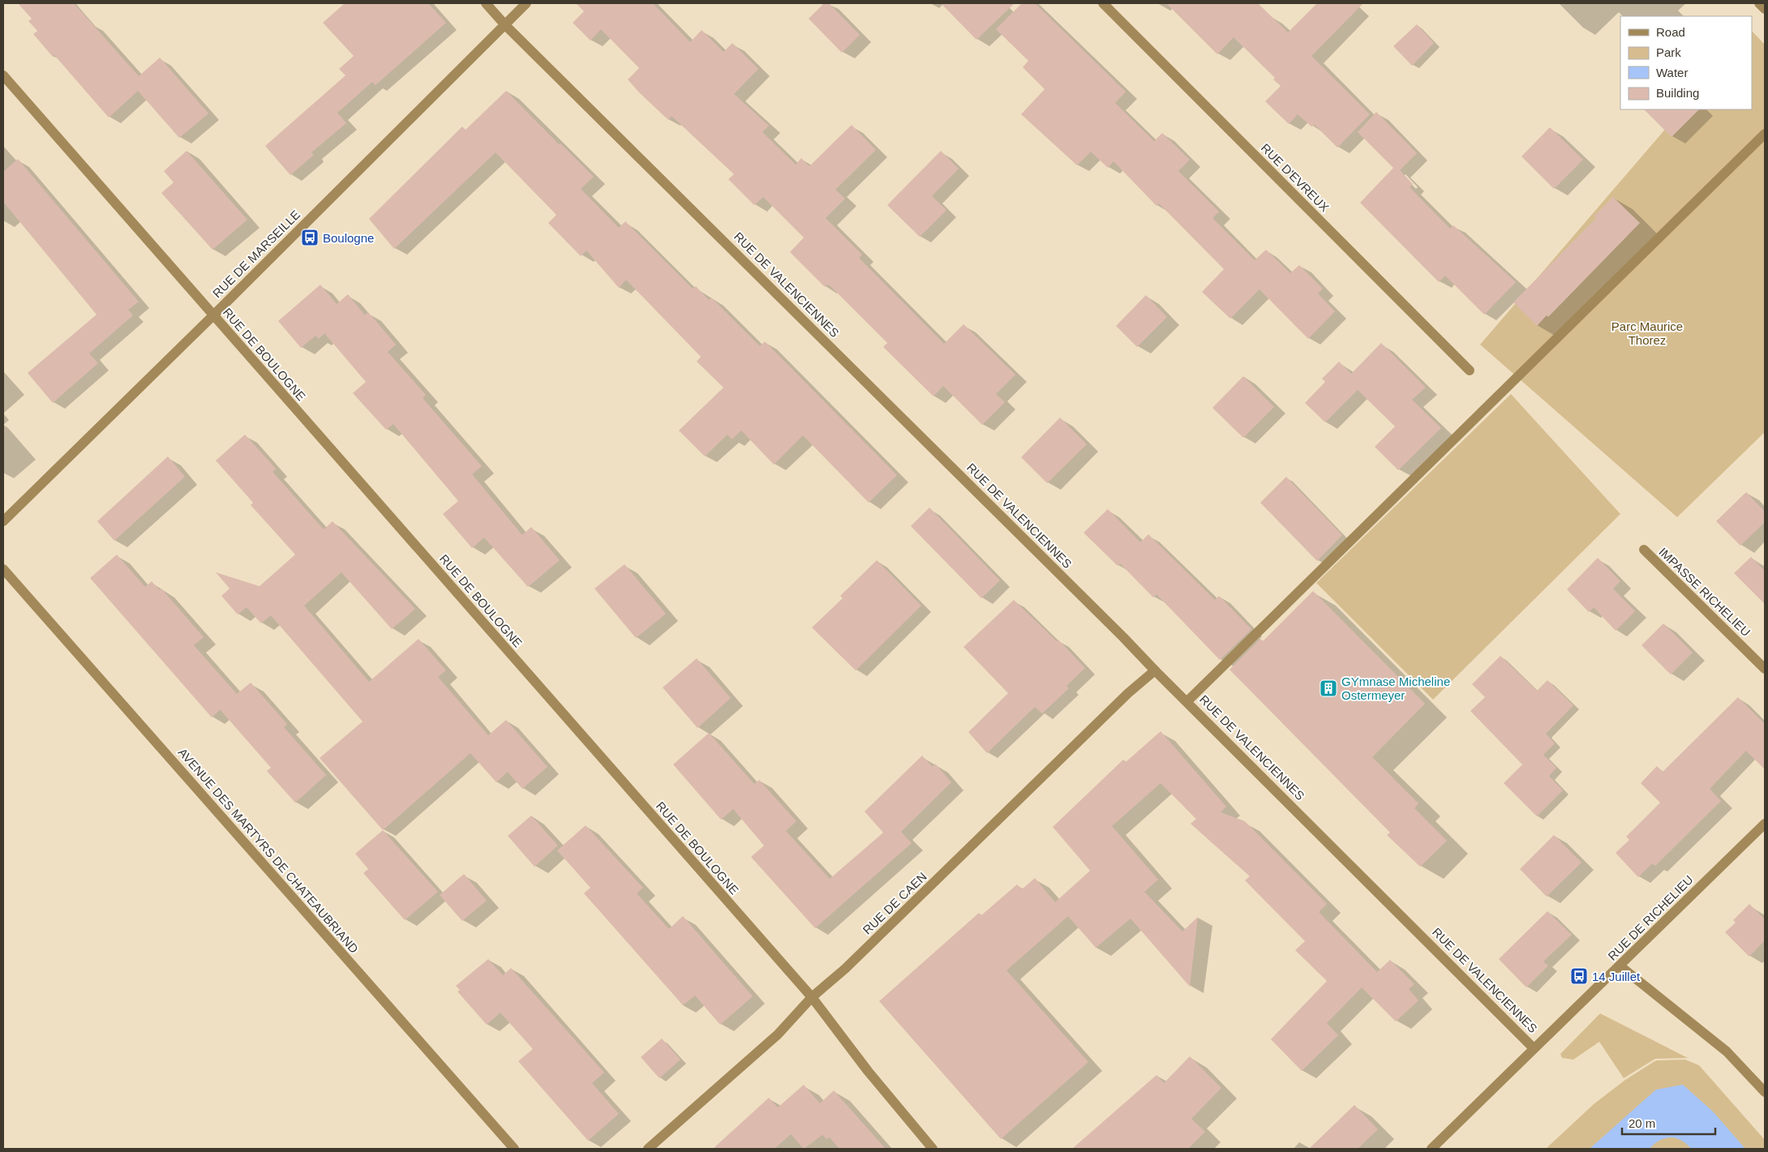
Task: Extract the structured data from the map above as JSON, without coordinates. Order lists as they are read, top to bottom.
{
  "streets": {
    "street": [
      "RUE D'EVREUX",
      "RUE DE MARSEILLE",
      "RUE DE VALENCIENNES",
      "RUE DE BOULOGNE",
      "IMPASSE RICHELIEU",
      "AVENUE DES MARTYRS DE CHATEAUBRIAND",
      "RUE DE CAEN",
      "RUE DE RICHELIEU"
    ]
  },
  "crossings": [
    ["RUE DE MARSEILLE", "RUE DE VALENCIENNES"],
    ["RUE DE MARSEILLE", "RUE DE BOULOGNE"],
    ["RUE DE VALENCIENNES", "RUE DE CAEN"],
    ["RUE DE VALENCIENNES", "RUE DE RICHELIEU"],
    ["RUE DE BOULOGNE", "RUE DE CAEN"]
  ],
  "parks": ["Parc Maurice Thorez"],
  "places": {
    "bus stop": ["Boulogne", "14 Juillet"],
    "building": ["GYmnase Micheline Ostermeyer"]
  },
  "legend": [
    "Road",
    "Park",
    "Water",
    "Building"
  ],
  "scale_bar": "20 m"
}
